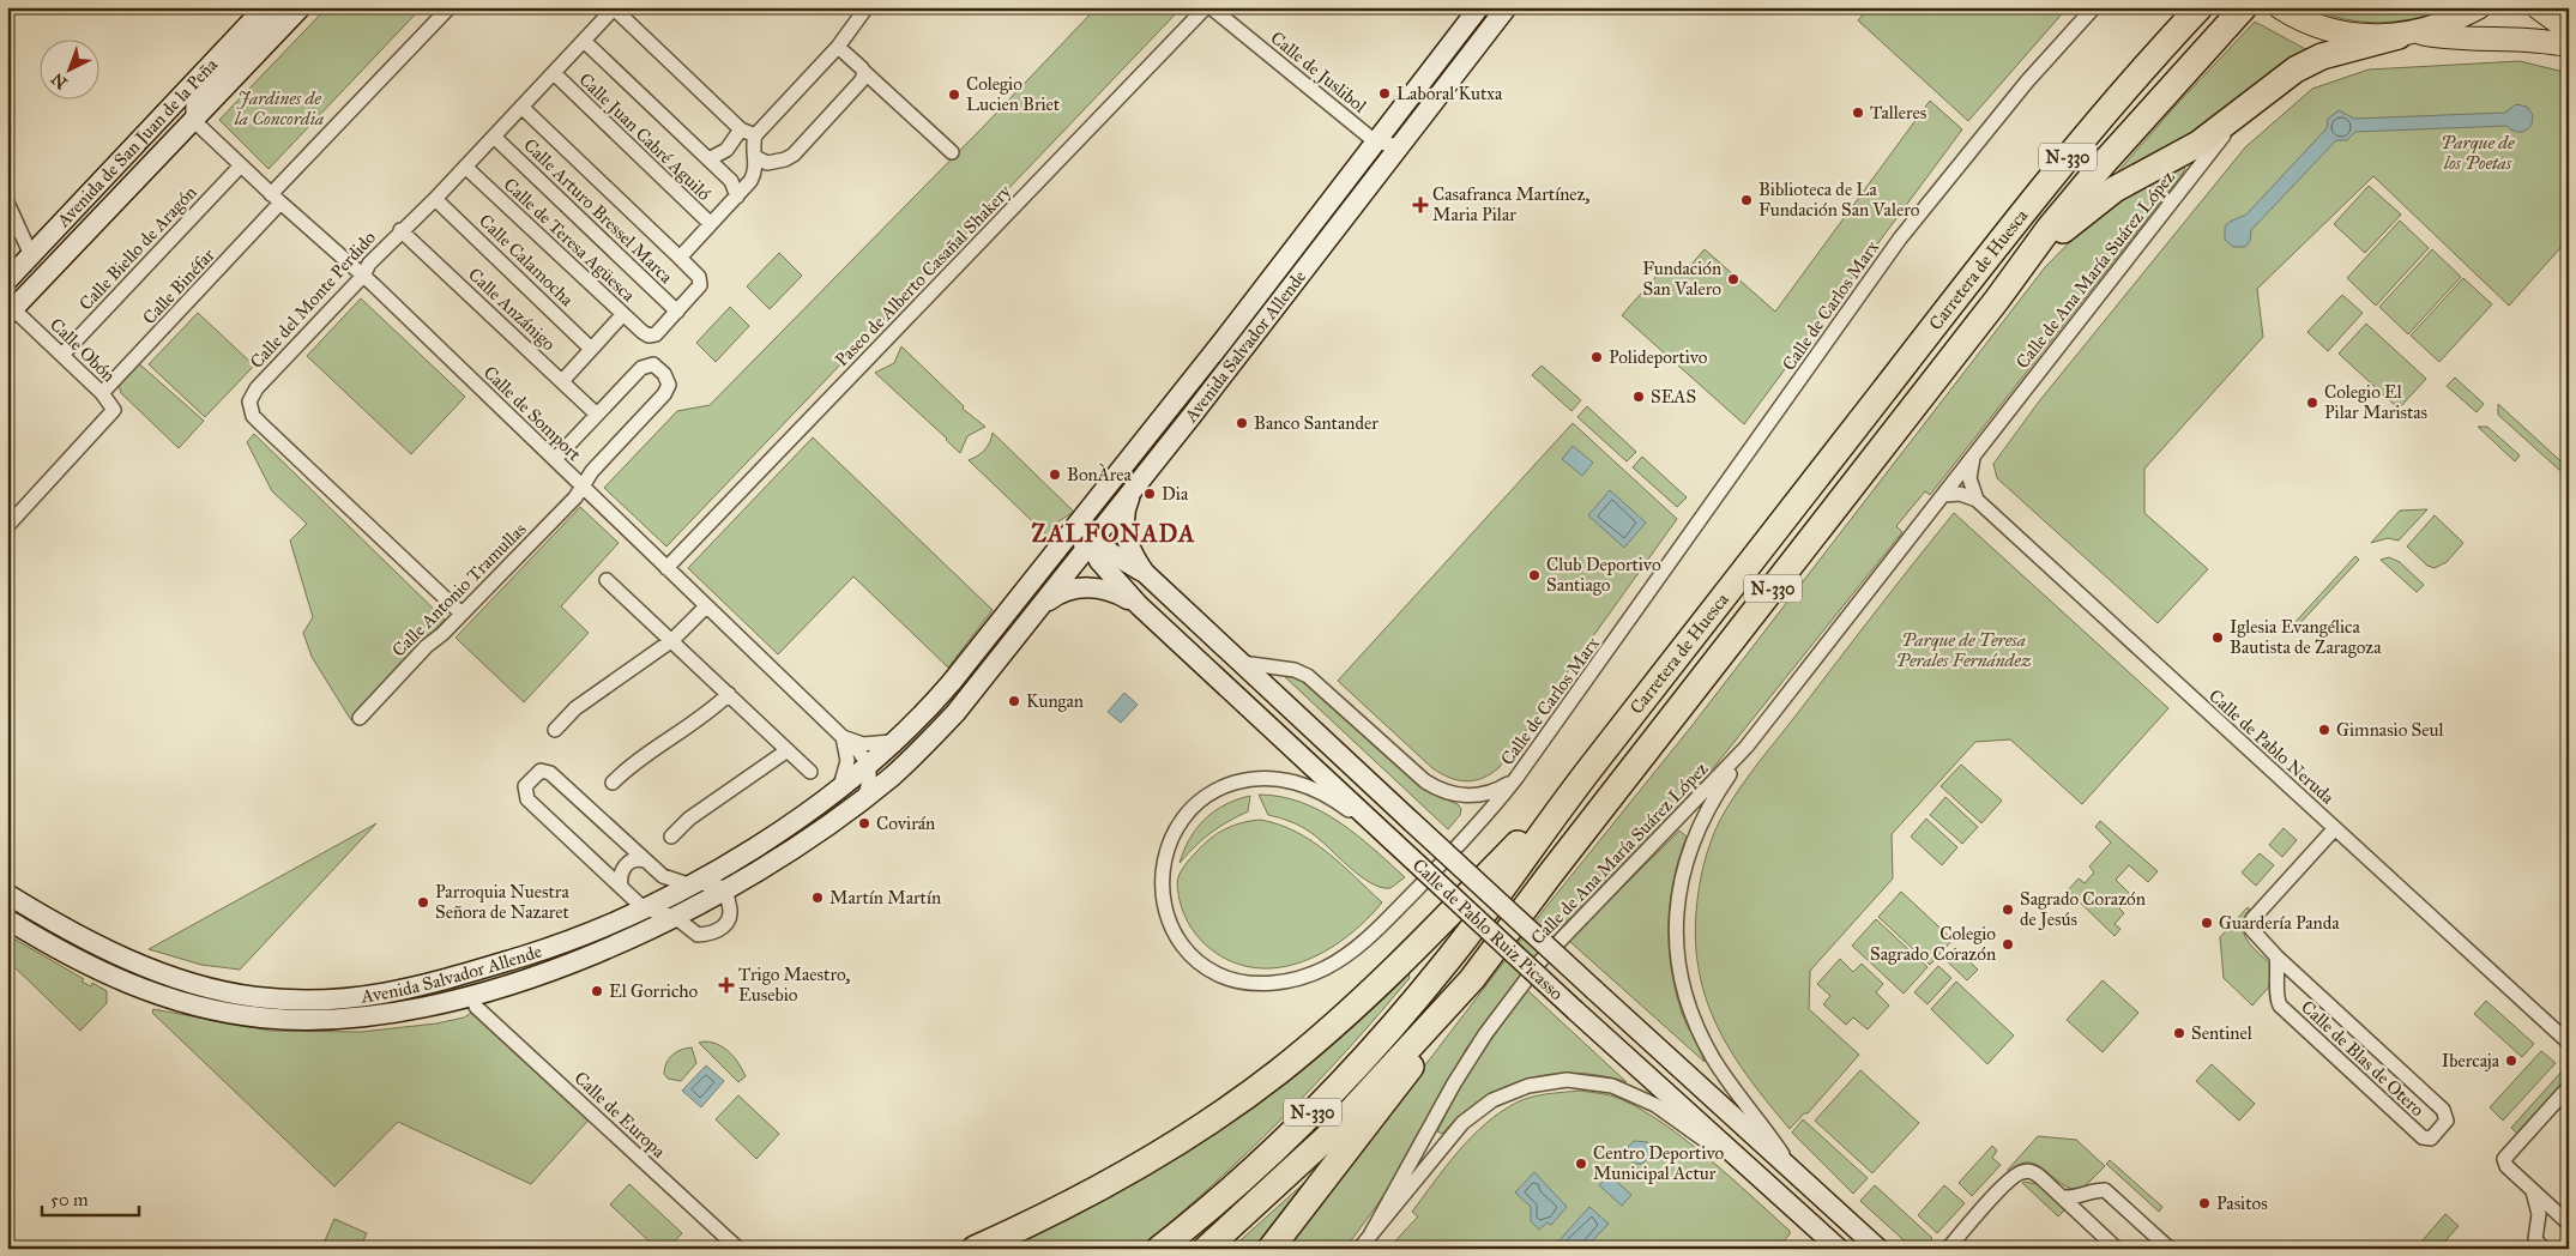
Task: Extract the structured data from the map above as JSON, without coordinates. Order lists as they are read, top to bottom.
{
  "streets": {
    "highway": ["N-330", "Carretera de Huesca"],
    "main road": ["Avenida de San Juan de la Peña", "Avenida Salvador Allende", "Calle de Pablo Ruiz Picasso"],
    "street": [
      "Calle de Juslibol",
      "Calle Juan Cabré Aguiló",
      "Calle Arturo Bressel Marca",
      "Calle de Teresa Agüesca",
      "Calle Biello de Aragón",
      "Calle Calamocha",
      "Calle de Ana María Suárez López",
      "Paseo de Alberto Casañal Shakery",
      "Calle Binéfar",
      "Calle del Monte Perdido",
      "Calle de Carlos Marx",
      "Calle Anzánigo",
      "Calle Obón",
      "Calle de Somport",
      "Calle Antonio Tramullas",
      "Calle de Pablo Neruda",
      "Calle de Blas de Otero",
      "Calle de Europa"
    ]
  },
  "crossings": [
    ["Calle de Juslibol", "Paseo de Alberto Casañal Shakery"],
    ["Calle de Juslibol", "Avenida Salvador Allende"],
    ["Calle Juan Cabré Aguiló", "Calle del Monte Perdido"],
    ["Avenida de San Juan de la Peña", "Calle Obón"],
    ["Avenida de San Juan de la Peña", "Calle de Somport"],
    ["Calle Arturo Bressel Marca", "Calle de Teresa Agüesca"],
    ["Calle Arturo Bressel Marca", "Calle del Monte Perdido"],
    ["Calle de Teresa Agüesca", "Calle del Monte Perdido"],
    ["Calle Biello de Aragón", "Calle Obón"],
    ["Calle Biello de Aragón", "Calle de Somport"],
    ["Calle Calamocha", "Calle del Monte Perdido"],
    ["Calle de Ana María Suárez López", "Calle de Pablo Neruda"],
    ["Calle de Ana María Suárez López", "Calle de Pablo Ruiz Picasso"],
    ["Paseo de Alberto Casañal Shakery", "Calle de Somport"],
    ["Calle Binéfar", "Calle Obón"],
    ["Calle Binéfar", "Calle de Somport"],
    ["Calle del Monte Perdido", "Calle Anzánigo"],
    ["Calle del Monte Perdido", "Calle de Somport"],
    ["Calle del Monte Perdido", "Calle Antonio Tramullas"],
    ["Calle de Carlos Marx", "Calle de Pablo Ruiz Picasso"],
    ["Calle Anzánigo", "Calle Antonio Tramullas"],
    ["Avenida Salvador Allende", "Calle de Pablo Ruiz Picasso"],
    ["Calle de Somport", "Calle Antonio Tramullas"],
    ["Calle de Pablo Neruda", "Calle de Blas de Otero"]
  ],
  "districts": ["ZALFONADA"],
  "parks": ["Jardines de la Concordia", "Parque de los Poetas", "Parque de Teresa Perales Fernández"],
  "places": {
    "other": [
      "Laboral Kutxa",
      "Colegio Lucien Briet",
      "Talleres",
      "Biblioteca de La Fundación San Valero",
      "Fundación San Valero",
      "Polideportivo",
      "SEAS",
      "Colegio El Pilar Maristas",
      "Banco Santander",
      "BonÀrea",
      "Dia",
      "Club Deportivo Santiago",
      "Iglesia Evangélica Bautista de Zaragoza",
      "Kungan",
      "Gimnasio Seul",
      "Covirán",
      "Martín Martín",
      "Parroquia Nuestra Señora de Nazaret",
      "Sagrado Corazón de Jesús",
      "Guardería Panda",
      "Colegio Sagrado Corazón",
      "El Gorricho",
      "Sentinel",
      "Ibercaja",
      "Centro Deportivo Municipal Actur",
      "Pasitos"
    ],
    "health": ["Casafranca Martínez, Maria Pilar", "Trigo Maestro, Eusebio"]
  },
  "scale_bar": "50 m",
  "north": "bottom left"
}
